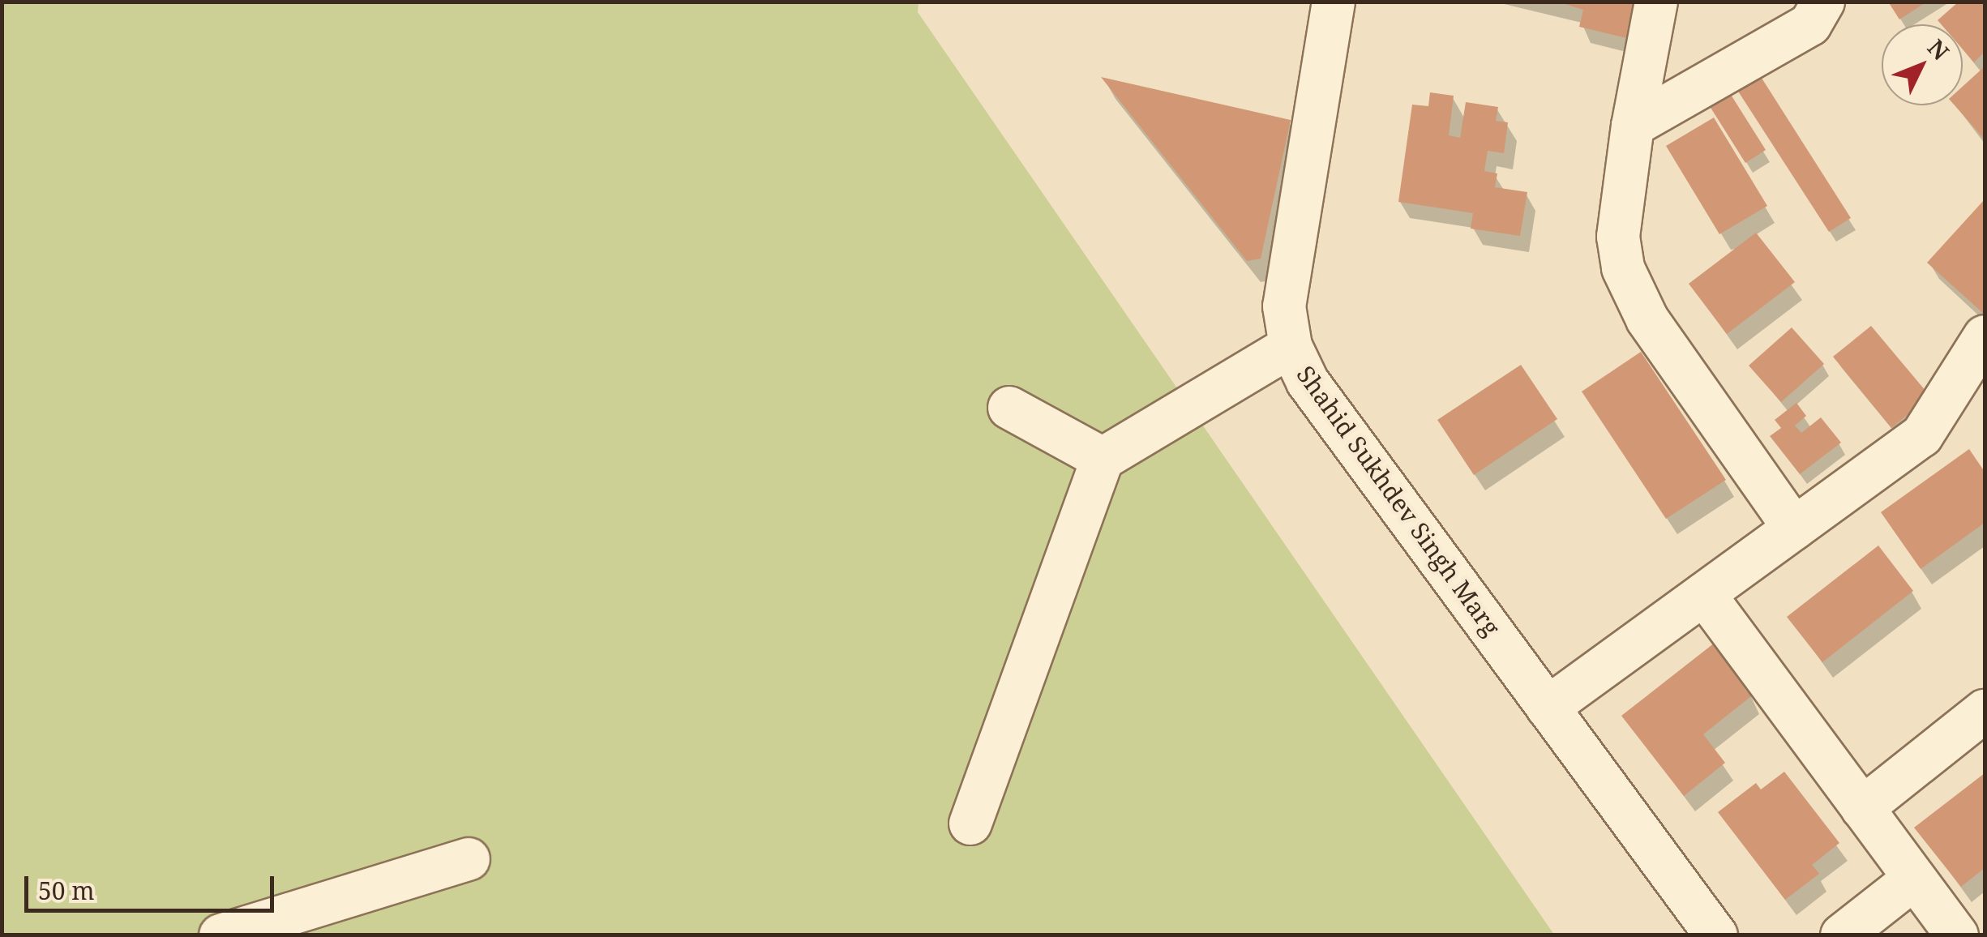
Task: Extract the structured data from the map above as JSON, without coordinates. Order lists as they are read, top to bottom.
{
  "streets": {
    "street": ["Shahid Sukhdev Singh Marg"]
  },
  "scale_bar": "50 m",
  "north": "top right"
}
